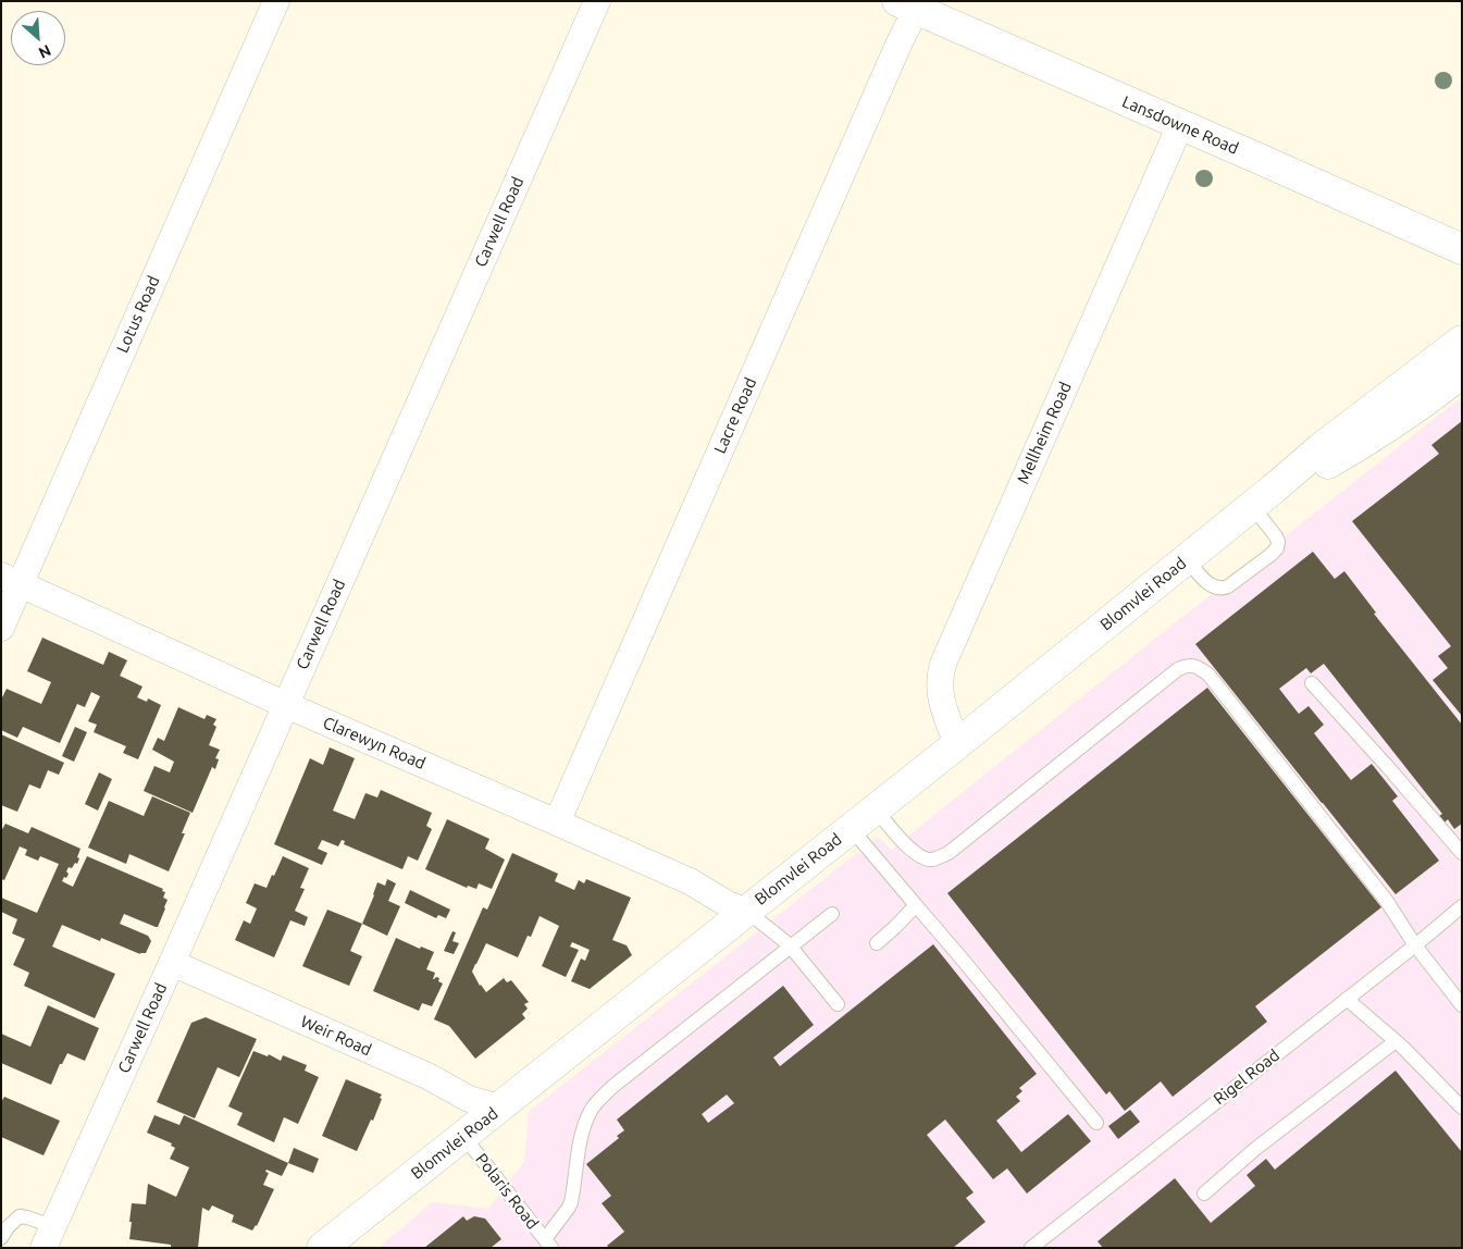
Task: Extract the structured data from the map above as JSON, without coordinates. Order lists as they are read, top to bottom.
{
  "streets": {
    "street": [
      "Lansdowne Road",
      "Carwell Road",
      "Lotus Road",
      "Lacre Road",
      "Mellheim Road",
      "Blomvlei Road",
      "Clarewyn Road",
      "Weir Road"
    ],
    "lane": ["Rigel Road", "Polaris Road"]
  },
  "crossings": [
    ["Lansdowne Road", "Lacre Road"],
    ["Lansdowne Road", "Mellheim Road"],
    ["Carwell Road", "Clarewyn Road"],
    ["Carwell Road", "Weir Road"],
    ["Lotus Road", "Clarewyn Road"],
    ["Lacre Road", "Clarewyn Road"],
    ["Mellheim Road", "Blomvlei Road"],
    ["Blomvlei Road", "Clarewyn Road"],
    ["Blomvlei Road", "Weir Road"],
    ["Blomvlei Road", "Polaris Road"]
  ],
  "north": "bottom right"
}
